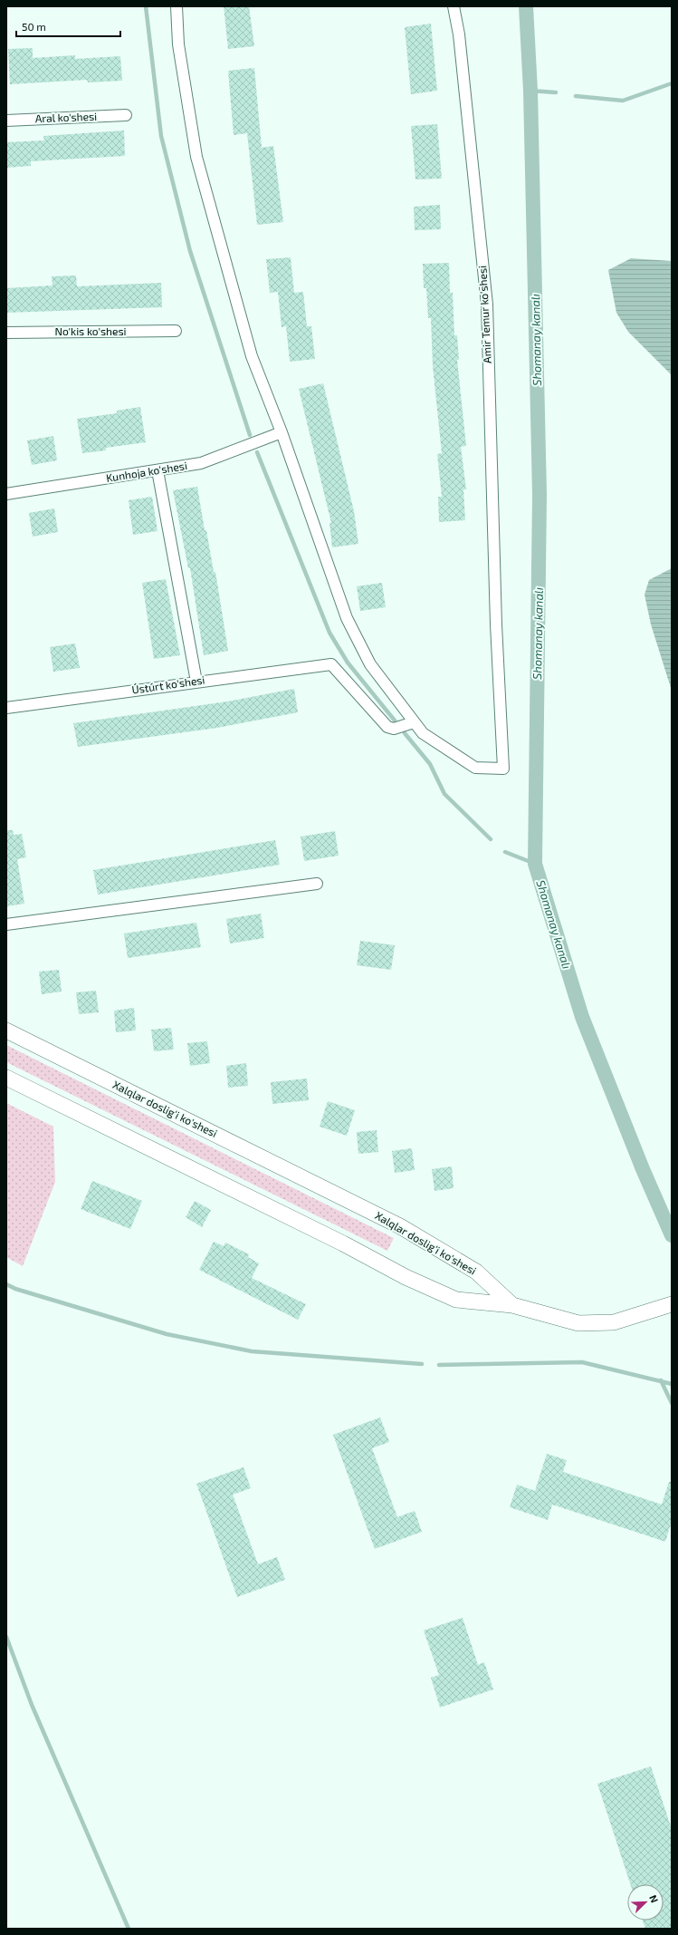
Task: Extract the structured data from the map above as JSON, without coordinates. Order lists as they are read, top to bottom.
{
  "streets": {
    "main road": ["Xalqlar doslig'i ko'shesi"],
    "street": [
      "Aral ko'shesi",
      "Amir Temur ko'shesi",
      "No'kis ko'shesi",
      "Kunhoja ko'shesi",
      "Ústúrt ko'shesi"
    ]
  },
  "crossings": [
    ["Amir Temur ko'shesi", "Ústúrt ko'shesi"]
  ],
  "water": ["Shomanay kanalı"],
  "scale_bar": "50 m",
  "north": "top right"
}
